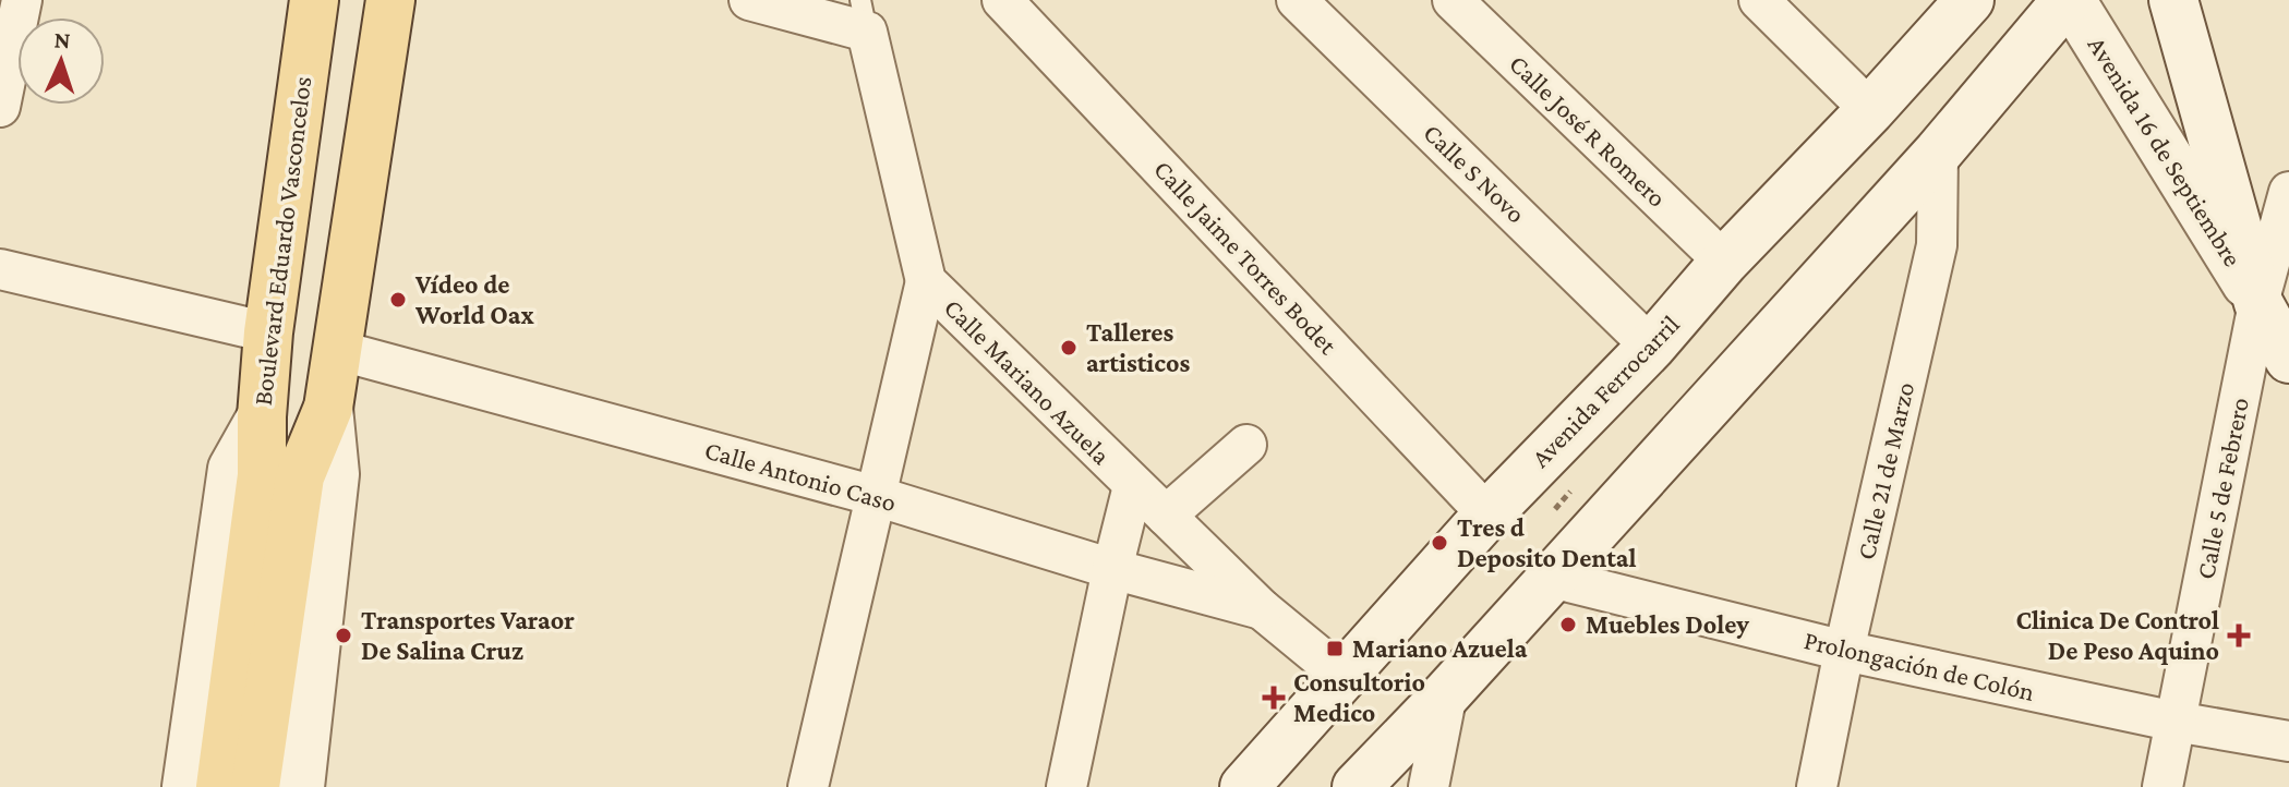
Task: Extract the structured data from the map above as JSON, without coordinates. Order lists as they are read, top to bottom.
{
  "streets": {
    "main road": ["Avenida 16 de Septiembre", "Boulevard Eduardo Vasconcelos", "Avenida Ferrocarril"],
    "street": [
      "Calle José R Romero",
      "Calle S Novo",
      "Calle Jaime Torres Bodet",
      "Calle Mariano Azuela",
      "Calle 21 de Marzo",
      "Calle Antonio Caso",
      "Calle 5 de Febrero",
      "Prolongación de Colón"
    ]
  },
  "crossings": [
    ["Calle José R Romero", "Avenida Ferrocarril"],
    ["Avenida 16 de Septiembre", "Calle 5 de Febrero"],
    ["Calle S Novo", "Avenida Ferrocarril"],
    ["Calle Jaime Torres Bodet", "Avenida Ferrocarril"],
    ["Calle Mariano Azuela", "Avenida Ferrocarril"],
    ["Calle Mariano Azuela", "Calle Antonio Caso"],
    ["Calle 21 de Marzo", "Prolongación de Colón"],
    ["Calle 5 de Febrero", "Prolongación de Colón"]
  ],
  "places": {
    "other": [
      "Vídeo de World Oax",
      "Talleres artisticos",
      "Tres d Deposito Dental",
      "Muebles Doley",
      "Transportes Varaor De Salina Cruz"
    ],
    "health": ["Clinica De Control De Peso Aquino", "Consultorio Medico"],
    "transit": ["Mariano Azuela"]
  },
  "north": "top"
}
